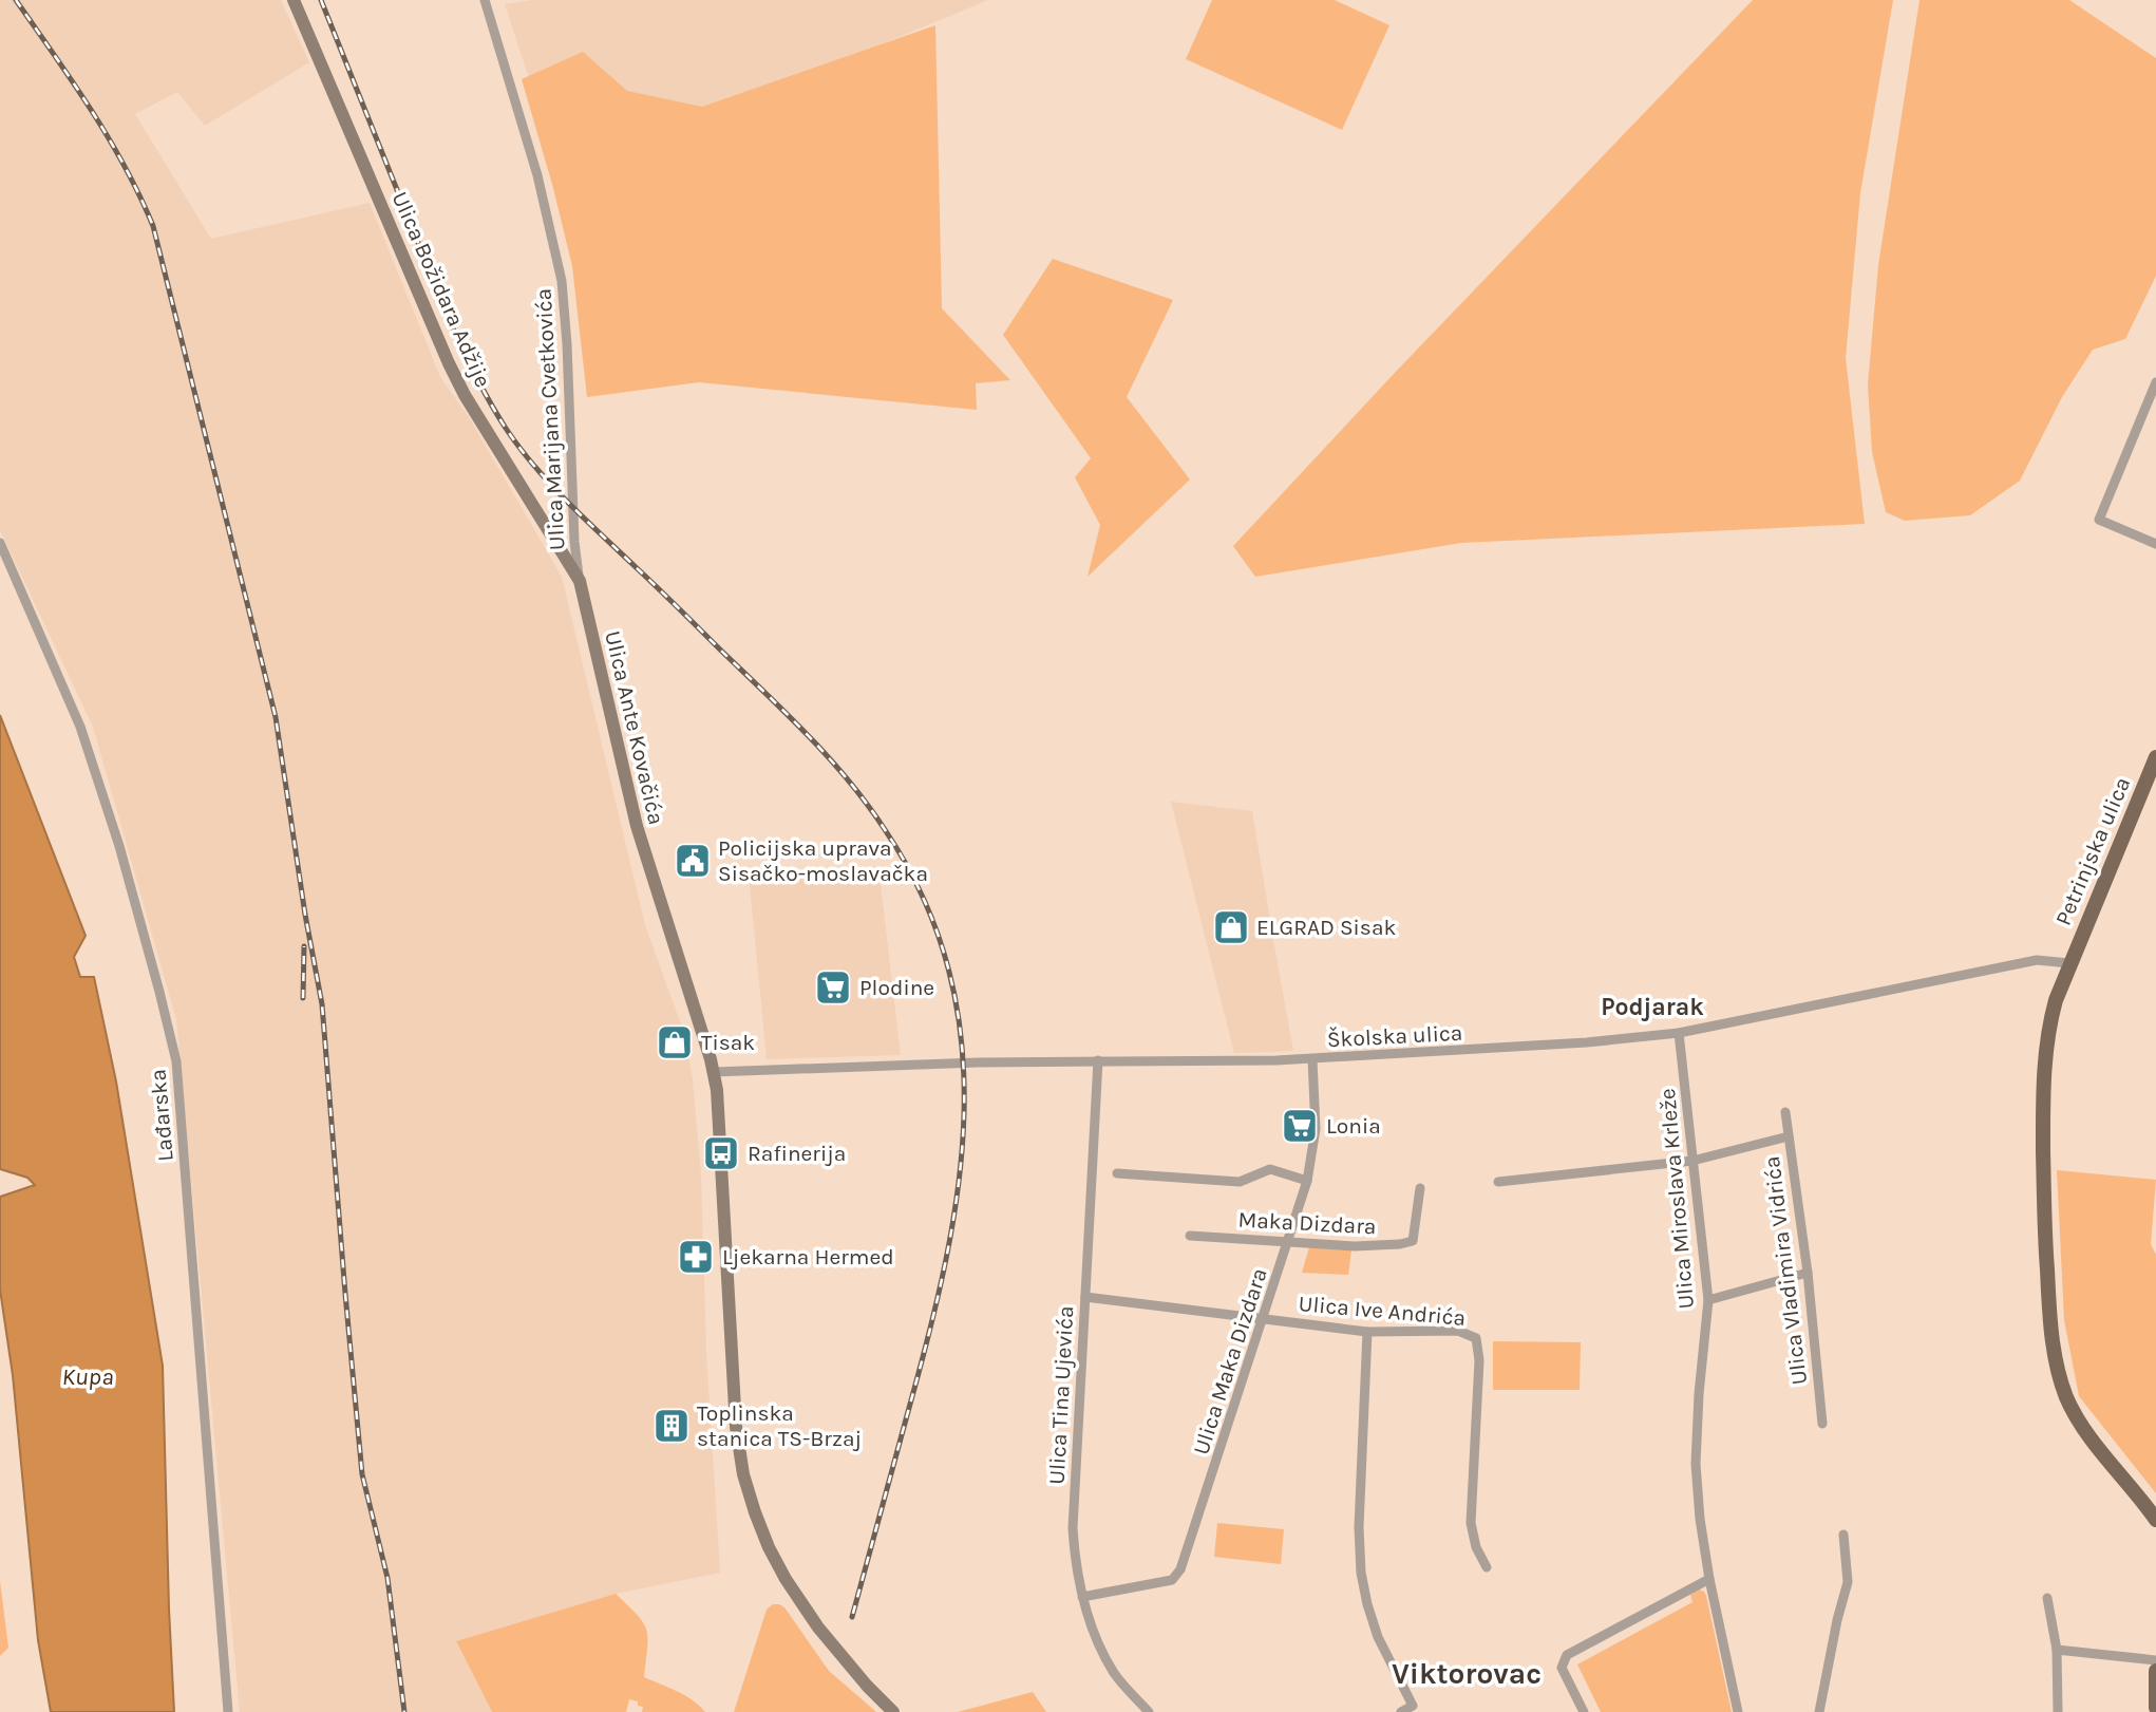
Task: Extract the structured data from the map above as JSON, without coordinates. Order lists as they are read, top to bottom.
{
  "streets": {
    "main road": ["Ulica Božidara Adžije", "Ulica Ante Kovačića", "Petrinjska ulica"],
    "street": [
      "Ulica Marijana Cvetkovića",
      "Školska ulica",
      "Lađarska",
      "Ulica Miroslava Krleže",
      "Maka Dizdara",
      "Ulica Vladimira Vidrića",
      "Ulica Ive Andrića",
      "Ulica Maka Dizdara",
      "Ulica Tina Ujevića"
    ]
  },
  "crossings": [
    ["Ulica Božidara Adžije", "Ulica Marijana Cvetkovića"],
    ["Ulica Božidara Adžije", "Ulica Ante Kovačića"],
    ["Ulica Marijana Cvetkovića", "Ulica Ante Kovačića"],
    ["Ulica Ante Kovačića", "Školska ulica"],
    ["Petrinjska ulica", "Školska ulica"],
    ["Školska ulica", "Ulica Miroslava Krleže"],
    ["Školska ulica", "Ulica Maka Dizdara"],
    ["Školska ulica", "Ulica Tina Ujevića"],
    ["Maka Dizdara", "Ulica Maka Dizdara"],
    ["Ulica Ive Andrića", "Ulica Maka Dizdara"],
    ["Ulica Ive Andrića", "Ulica Tina Ujevića"],
    ["Ulica Maka Dizdara", "Ulica Tina Ujevića"]
  ],
  "districts": ["Podjarak", "Viktorovac"],
  "water": ["Kupa"],
  "places": {
    "public building": ["Policijska uprava Sisačko-moslavačka"],
    "shop": ["ELGRAD Sisak", "Tisak"],
    "supermarket": ["Plodine", "Lonia"],
    "bus stop": ["Rafinerija"],
    "pharmacy": ["Ljekarna Hermed"],
    "building": ["Toplinska stanica TS-Brzaj"]
  }
}
